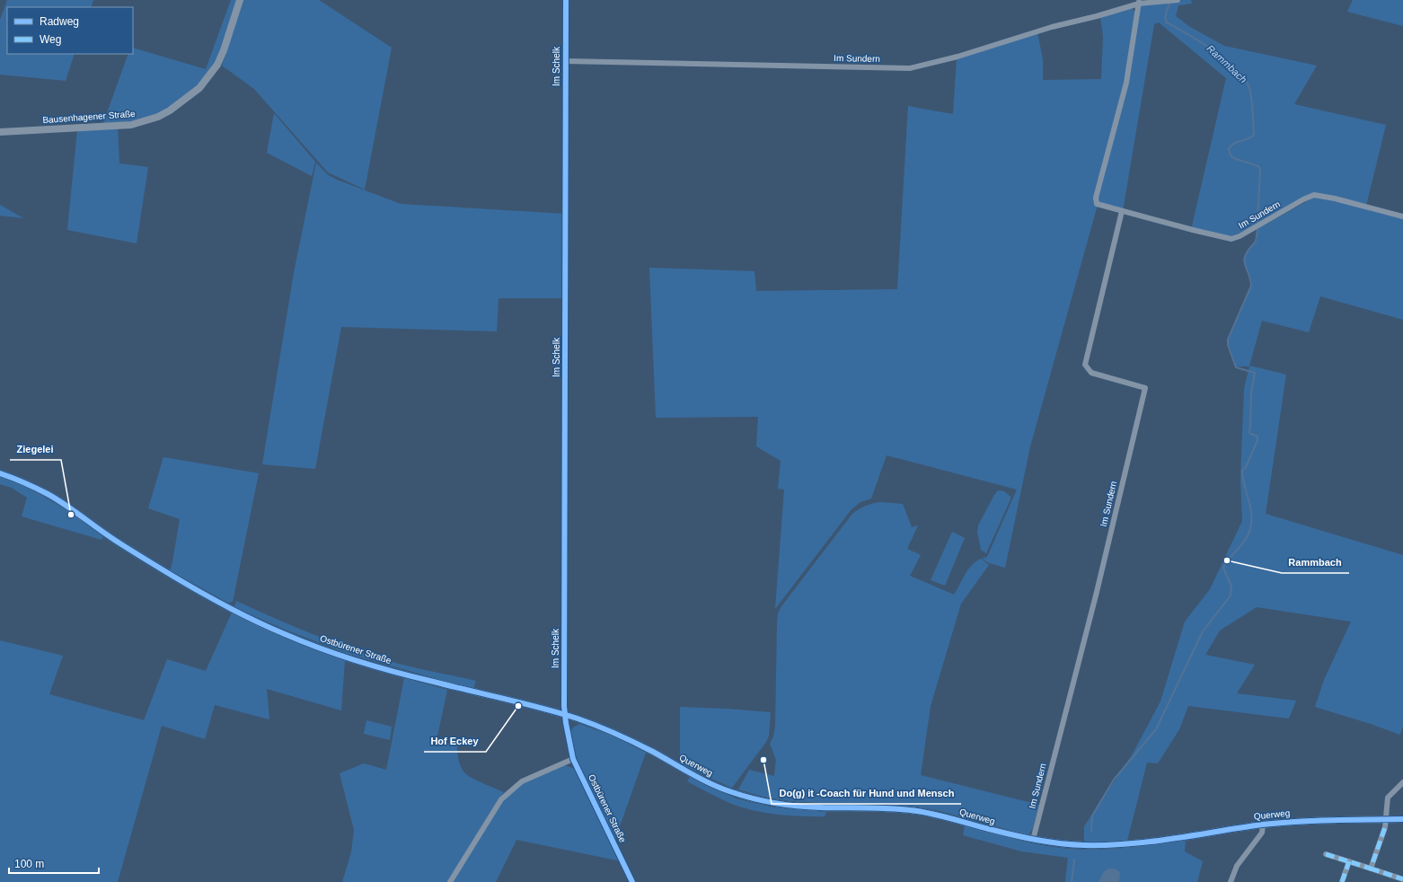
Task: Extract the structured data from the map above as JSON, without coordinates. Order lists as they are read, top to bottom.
{
  "streets": {
    "street": [
      "Im Sundern",
      "Im Schelk",
      "Bausenhagener Straße",
      "Ostbürener Straße",
      "Querweg"
    ]
  },
  "crossings": [
    ["Im Sundern", "Im Schelk"],
    ["Im Sundern", "Querweg"],
    ["Im Schelk", "Ostbürener Straße"],
    ["Im Schelk", "Querweg"],
    ["Ostbürener Straße", "Querweg"]
  ],
  "water": ["Rammbach"],
  "places": [
    "Ziegelei",
    "Rammbach",
    "Hof Eckey",
    "Do(g) it -Coach für Hund und Mensch"
  ],
  "legend": ["Radweg", "Weg"],
  "scale_bar": "100 m"
}
